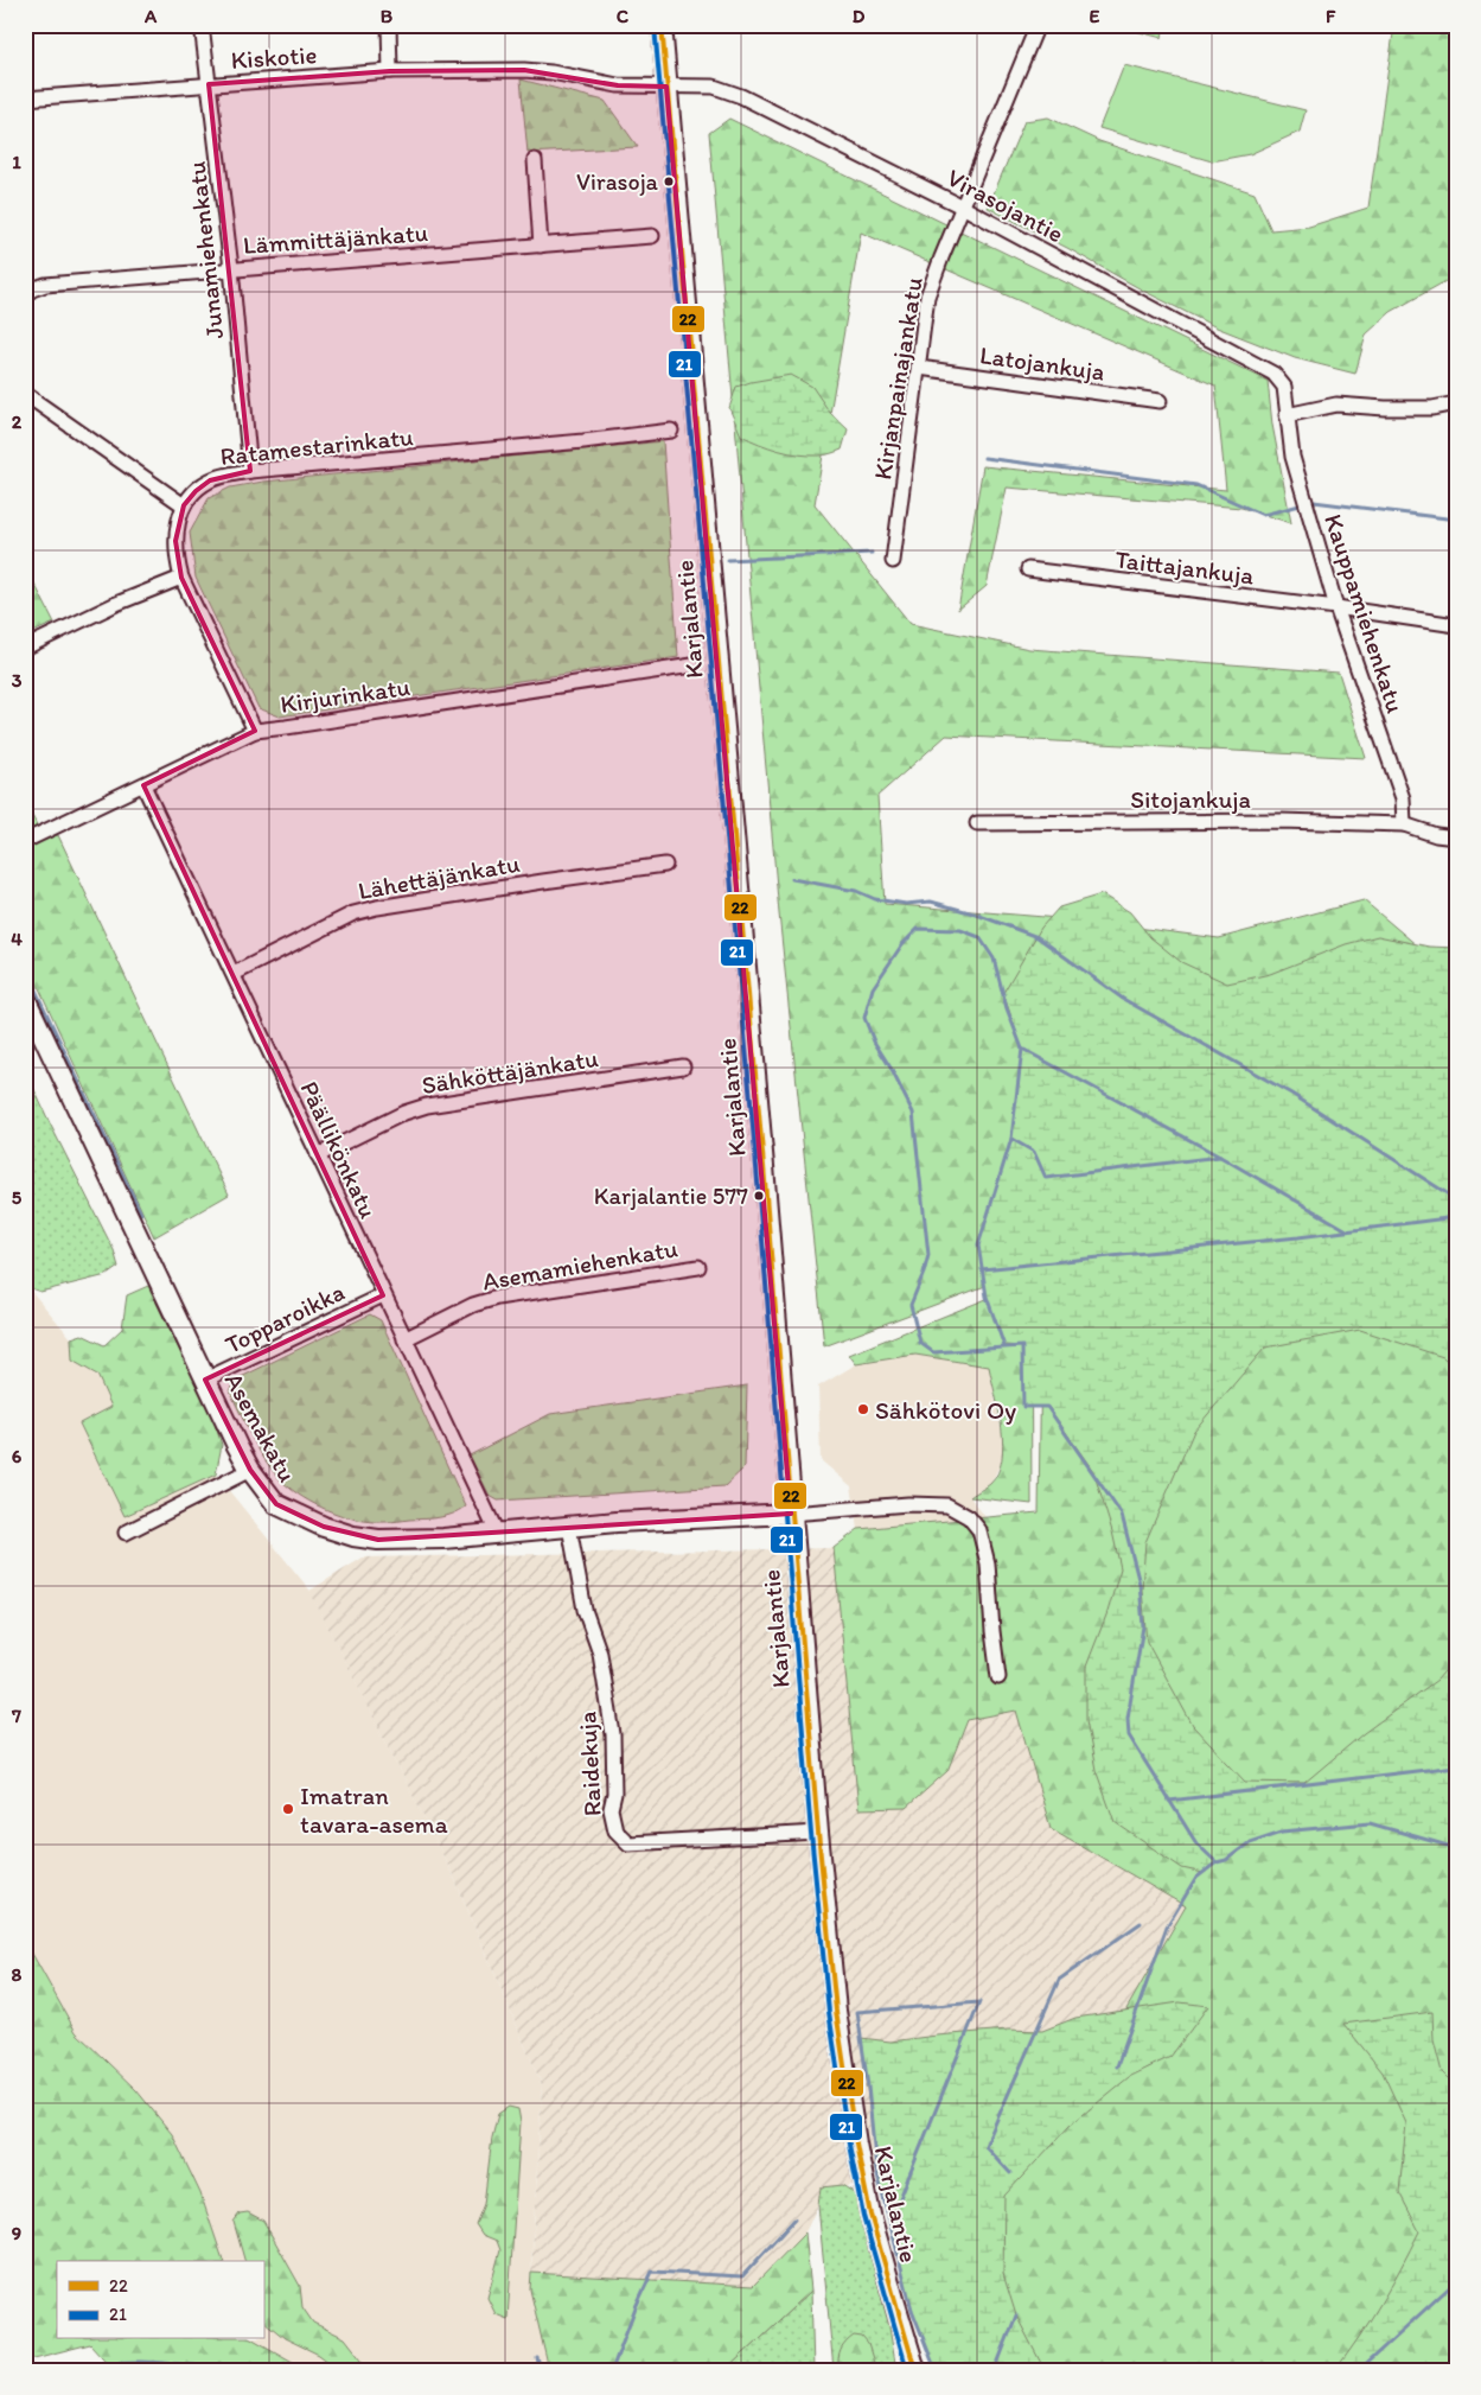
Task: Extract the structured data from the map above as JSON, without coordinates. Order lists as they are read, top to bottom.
{
  "streets": {
    "main road": ["Karjalantie", "Asemakatu"],
    "street": [
      "Kiskotie",
      "Virasojantie",
      "Lämmittäjänkatu",
      "Junamiehenkatu",
      "Latojankuja",
      "Kirjanpainajankatu",
      "Ratamestarinkatu",
      "Taittajankuja",
      "Kauppamiehenkatu",
      "Kirjurinkatu",
      "Sitojankuja",
      "Lähettäjänkatu",
      "Sähköttäjänkatu",
      "Päällikönkatu",
      "Asemamiehenkatu",
      "Topparoikka",
      "Raidekuja"
    ]
  },
  "crossings": [
    ["Kiskotie", "Virasojantie"],
    ["Kiskotie", "Junamiehenkatu"],
    ["Kiskotie", "Karjalantie"],
    ["Virasojantie", "Kirjanpainajankatu"],
    ["Virasojantie", "Kauppamiehenkatu"],
    ["Virasojantie", "Karjalantie"],
    ["Lämmittäjänkatu", "Junamiehenkatu"],
    ["Junamiehenkatu", "Ratamestarinkatu"],
    ["Latojankuja", "Kirjanpainajankatu"],
    ["Taittajankuja", "Kauppamiehenkatu"],
    ["Kauppamiehenkatu", "Sitojankuja"],
    ["Karjalantie", "Asemakatu"],
    ["Karjalantie", "Raidekuja"],
    ["Kirjurinkatu", "Päällikönkatu"],
    ["Lähettäjänkatu", "Päällikönkatu"],
    ["Sähköttäjänkatu", "Päällikönkatu"],
    ["Päällikönkatu", "Asemamiehenkatu"],
    ["Päällikönkatu", "Topparoikka"],
    ["Päällikönkatu", "Asemakatu"],
    ["Topparoikka", "Asemakatu"],
    ["Asemakatu", "Raidekuja"]
  ],
  "places": [
    "Virasoja",
    "Karjalantie 577",
    "Sähkötovi Oy",
    "Imatran tavara-asema"
  ],
  "lines": ["transit line 22", "transit line 21"],
  "legend": ["22", "21"],
  "grid": {
    "columns": [
      "A",
      "B",
      "C",
      "D",
      "E",
      "F"
    ],
    "rows": [
      "1",
      "2",
      "3",
      "4",
      "5",
      "6",
      "7",
      "8",
      "9"
    ]
  }
}
